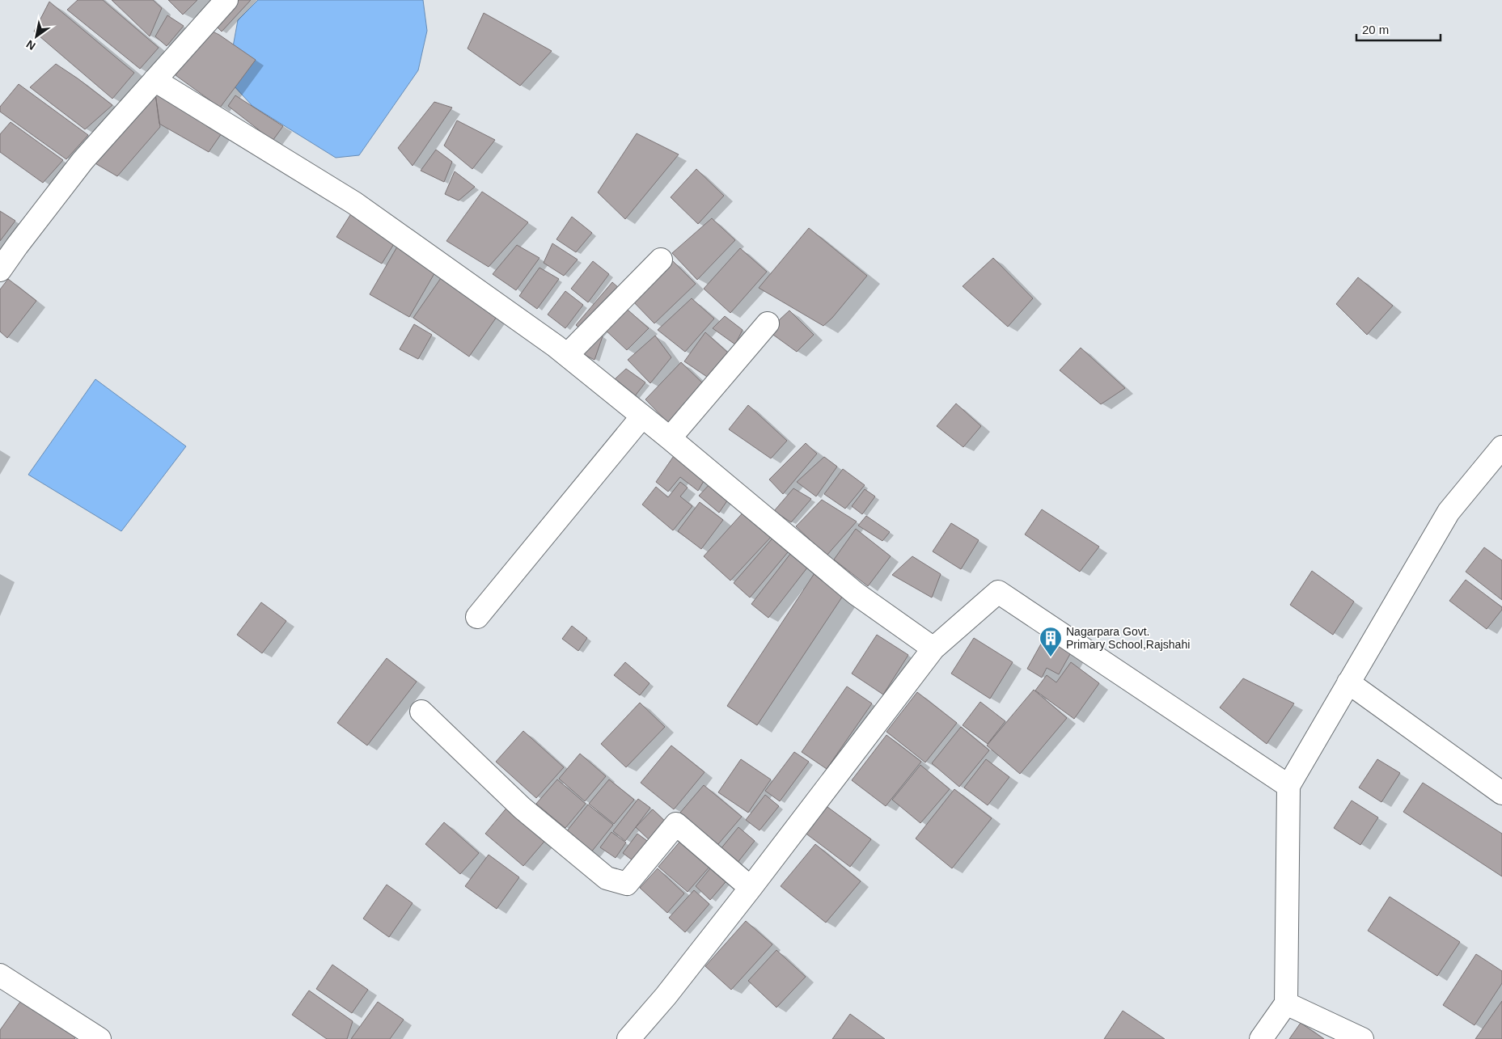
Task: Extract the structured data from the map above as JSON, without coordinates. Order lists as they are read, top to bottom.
{
  "places": {
    "building": ["Nagarpara Govt. Primary School,Rajshahi"]
  },
  "scale_bar": "20 m",
  "north": "bottom left"
}
